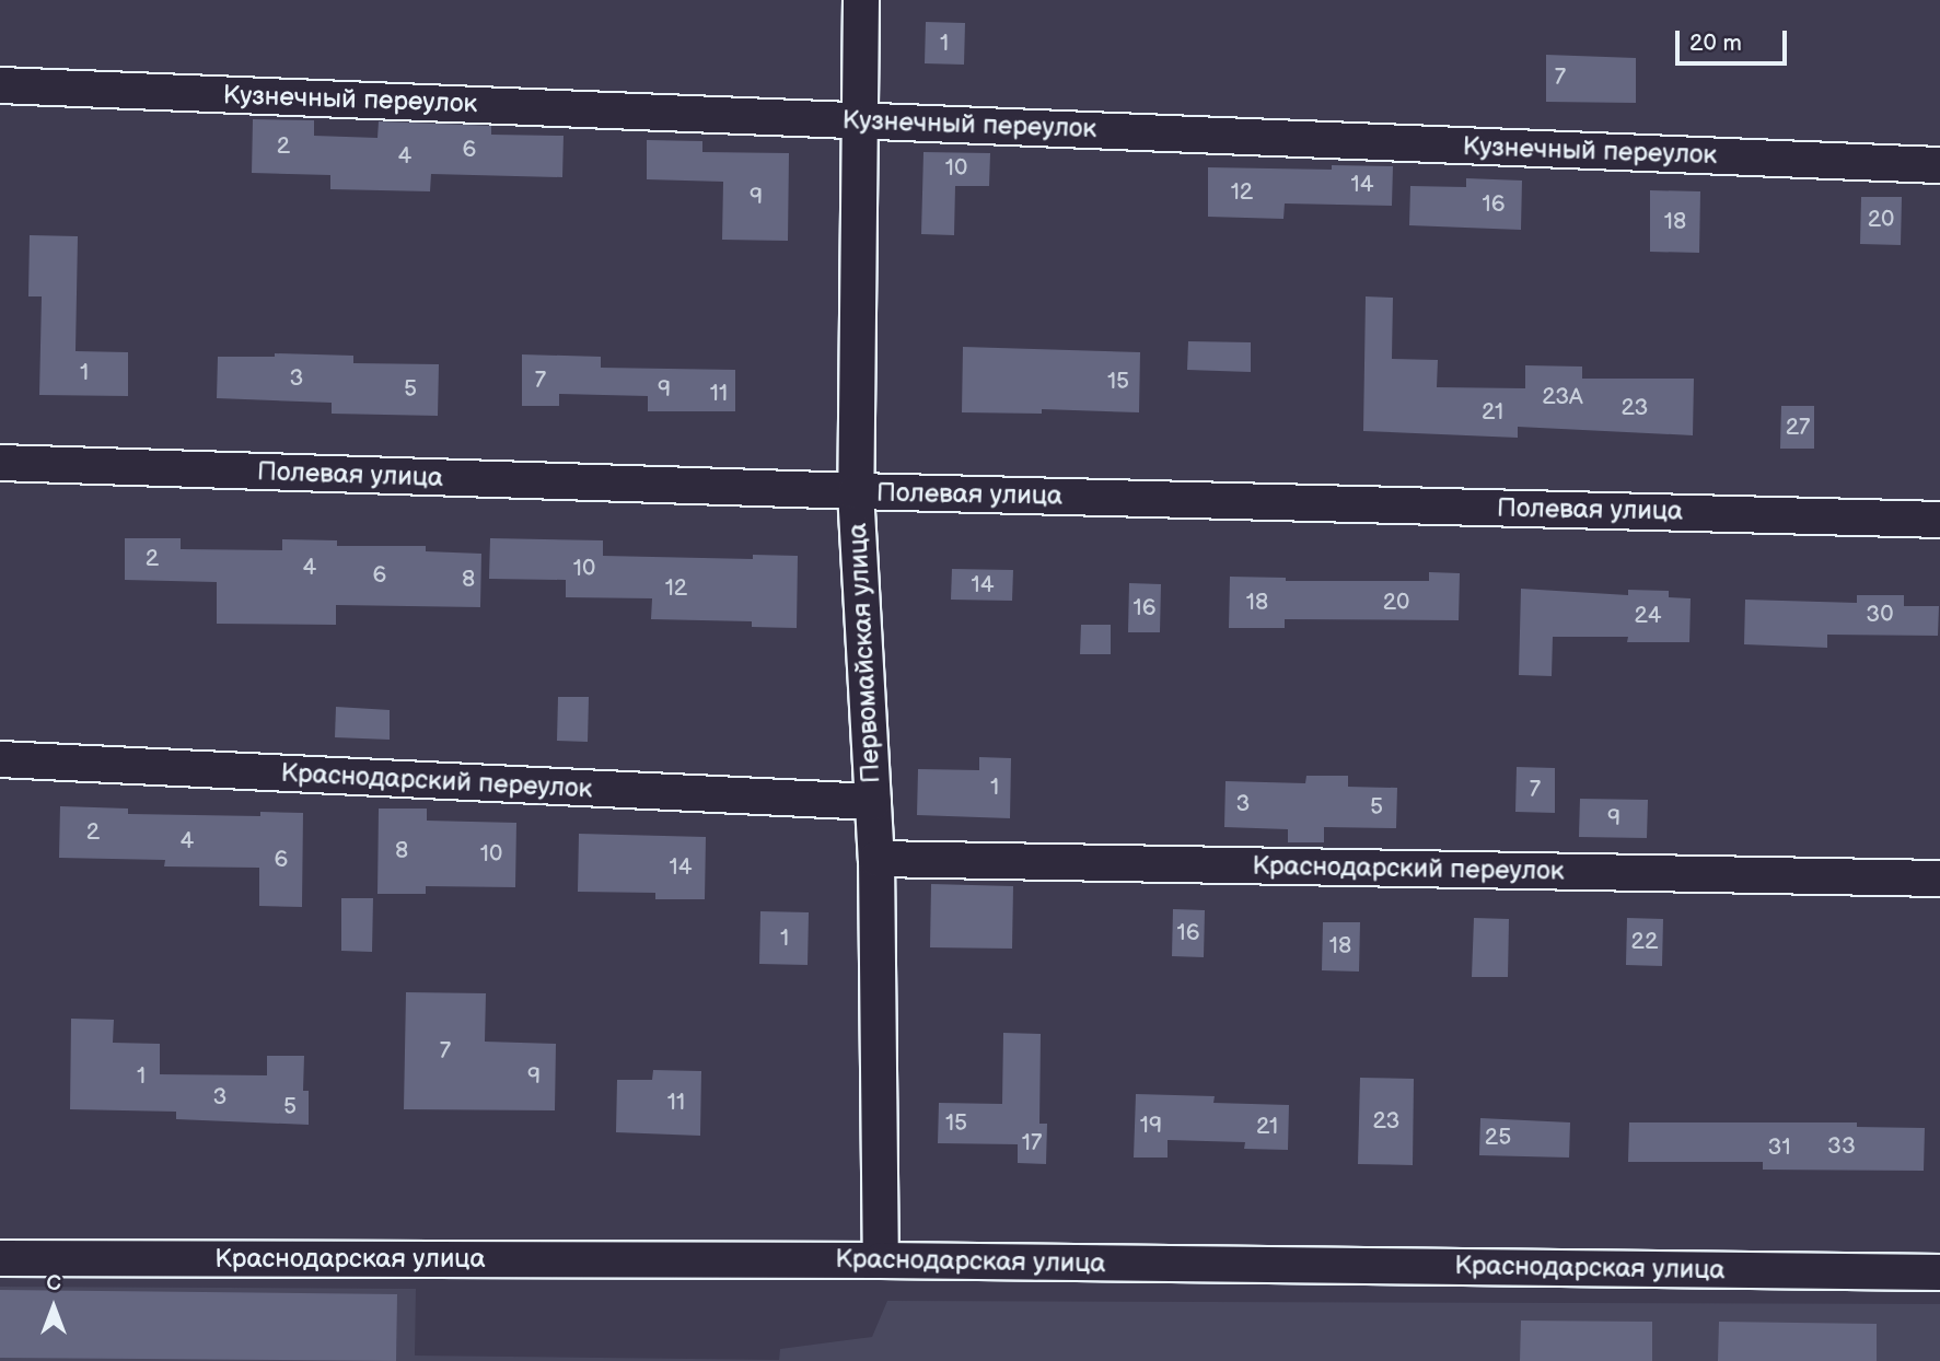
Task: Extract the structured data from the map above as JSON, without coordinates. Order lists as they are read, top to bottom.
{
  "streets": {
    "street": [
      "Кузнечный переулок",
      "Полевая улица",
      "Первомайская улица",
      "Краснодарский переулок",
      "Краснодарская улица"
    ]
  },
  "crossings": [
    ["Кузнечный переулок", "Первомайская улица"],
    ["Полевая улица", "Первомайская улица"],
    ["Первомайская улица", "Краснодарский переулок"],
    ["Первомайская улица", "Краснодарская улица"]
  ],
  "house_numbers": [
    "1",
    "7",
    "2",
    "6",
    "4",
    "10",
    "14",
    "12",
    "9",
    "16",
    "20",
    "18",
    "1",
    "3",
    "7",
    "15",
    "5",
    "9",
    "11",
    "23А",
    "23",
    "21",
    "27",
    "2",
    "4",
    "10",
    "6",
    "8",
    "14",
    "12",
    "18",
    "20",
    "16",
    "30",
    "24",
    "1",
    "7",
    "3",
    "5",
    "9",
    "2",
    "4",
    "8",
    "10",
    "6",
    "14",
    "16",
    "1",
    "22",
    "18",
    "7",
    "1",
    "9",
    "3",
    "11",
    "5",
    "23",
    "15",
    "19",
    "21",
    "25",
    "17",
    "33",
    "31"
  ],
  "scale_bar": "20 m",
  "north": "top"
}
